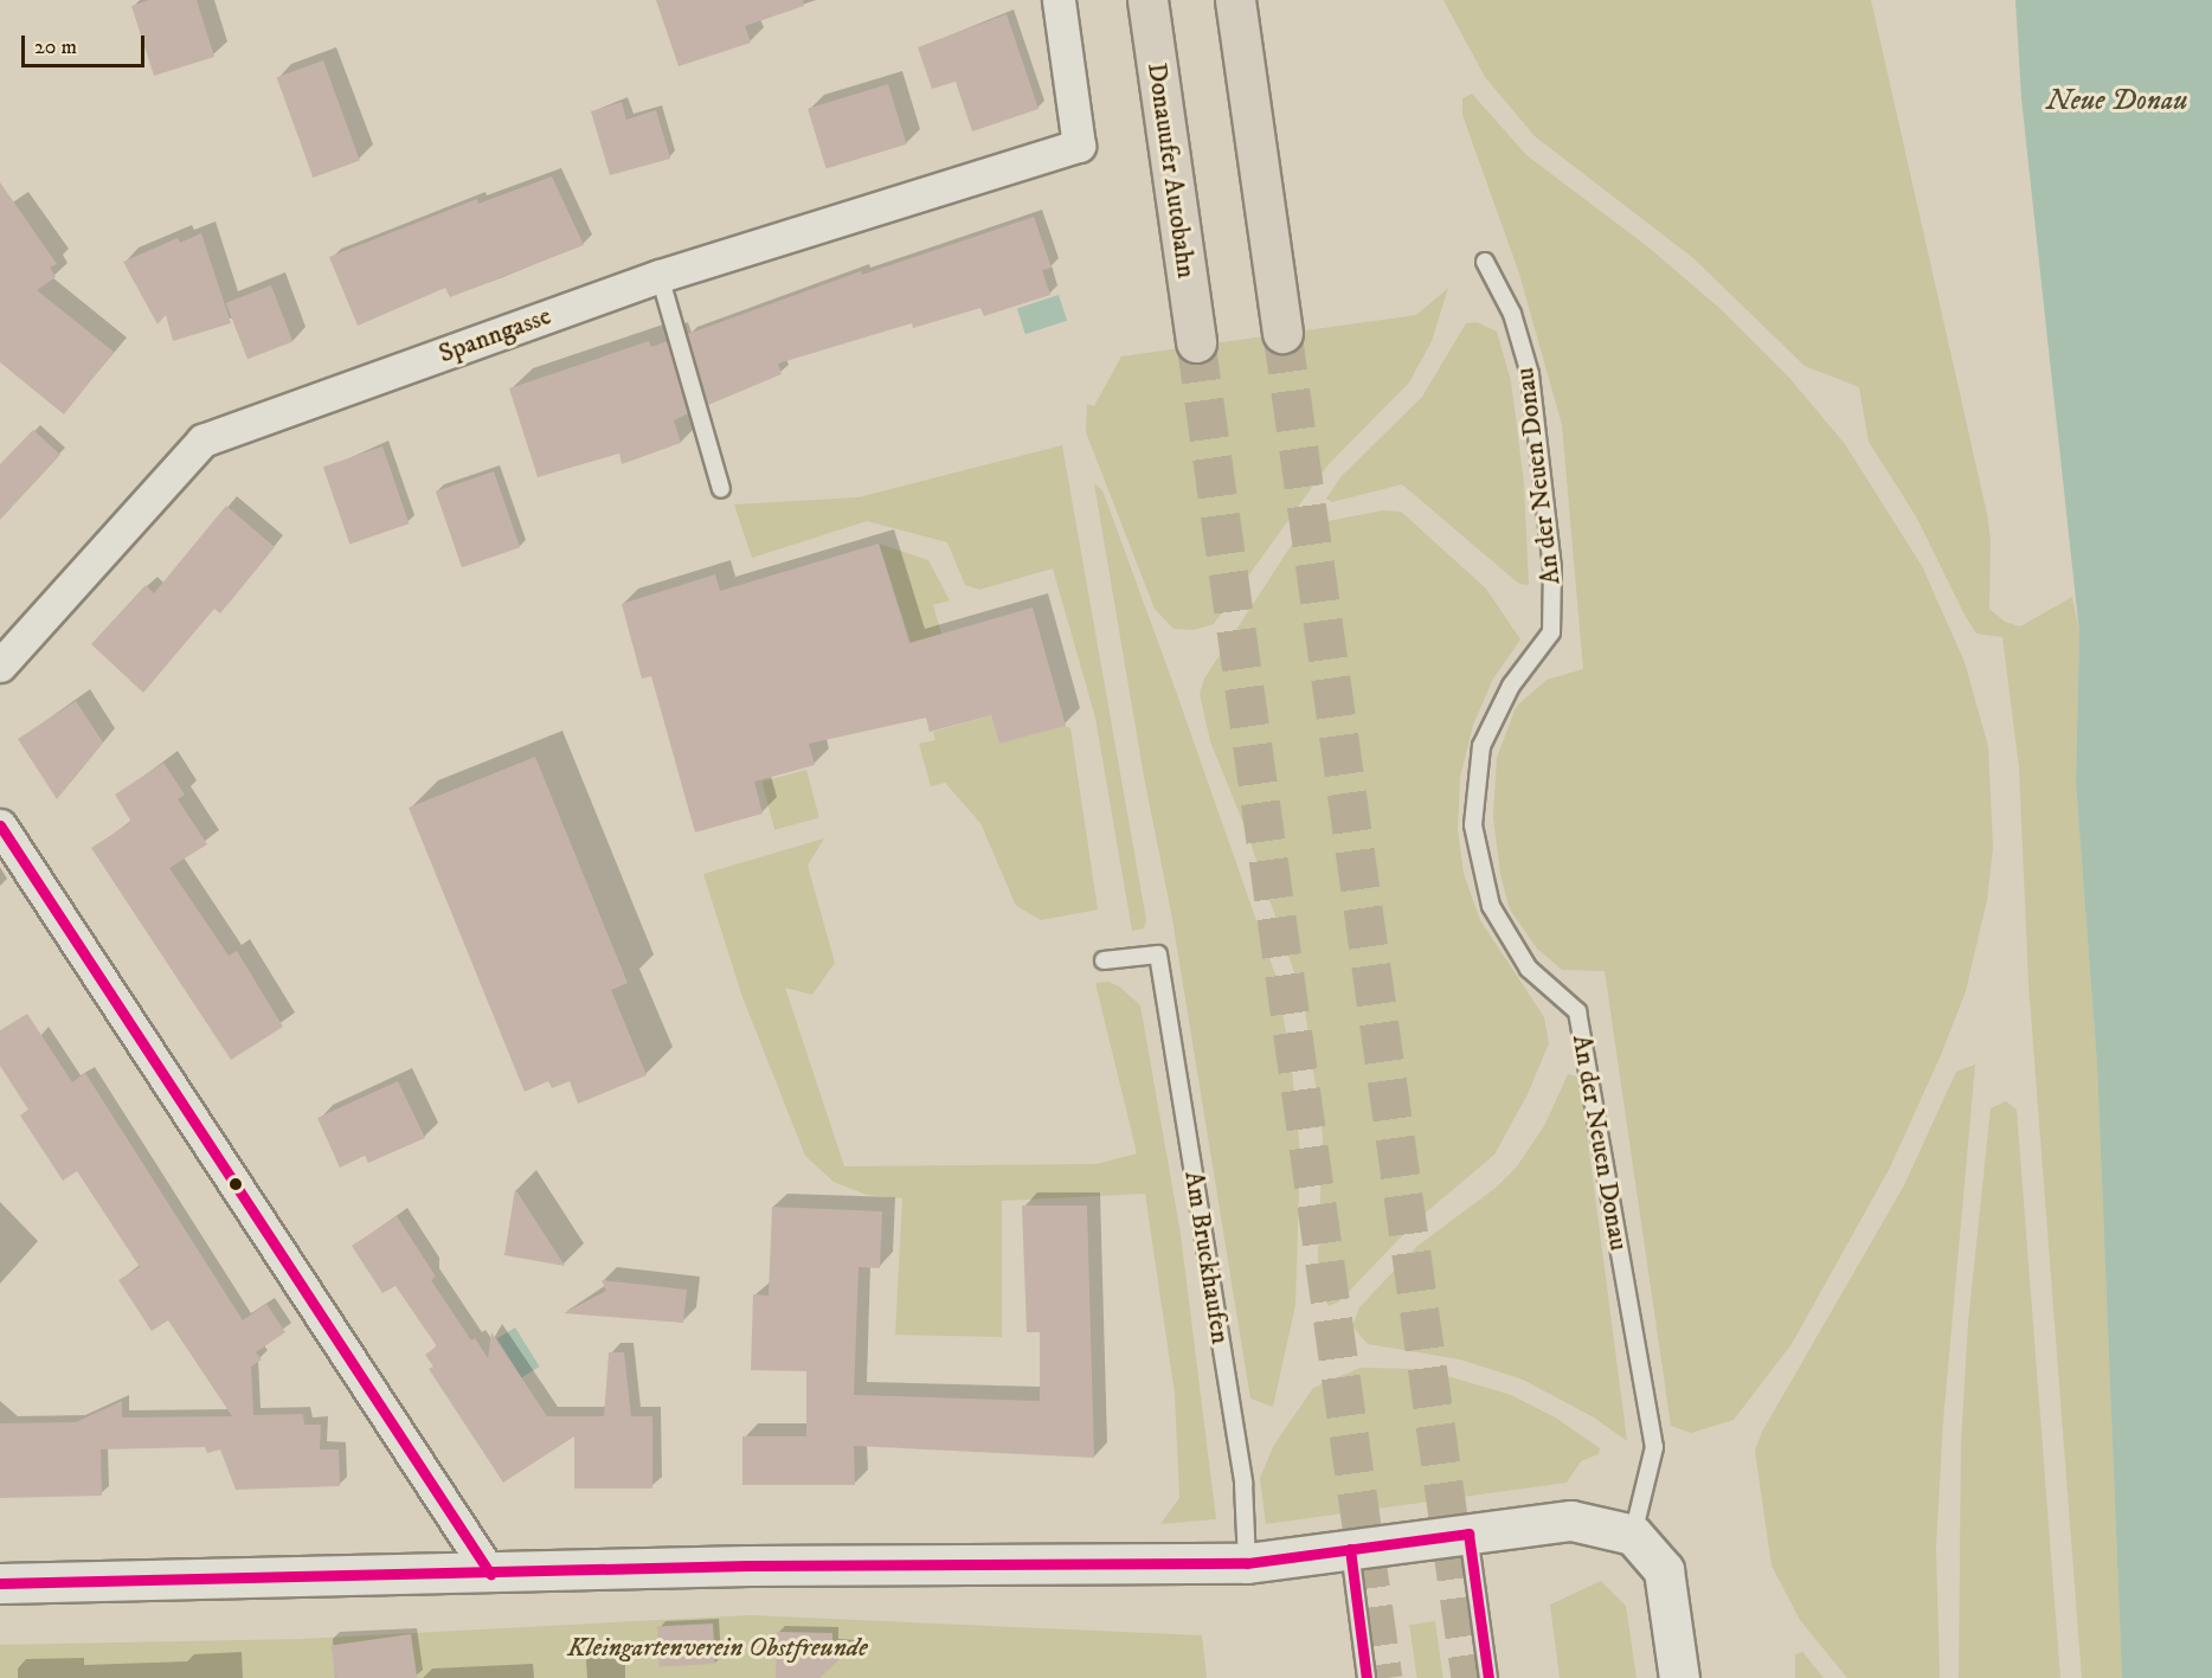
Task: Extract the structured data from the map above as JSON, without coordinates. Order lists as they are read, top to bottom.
{
  "streets": {
    "highway": ["Donauufer Autobahn"],
    "street": ["Spanngasse"],
    "lane": ["An der Neuen Donau", "Am Bruckhaufen"]
  },
  "water": ["Neue Donau"],
  "parks": ["Kleingartenverein Obstfreunde"],
  "scale_bar": "20 m"
}
